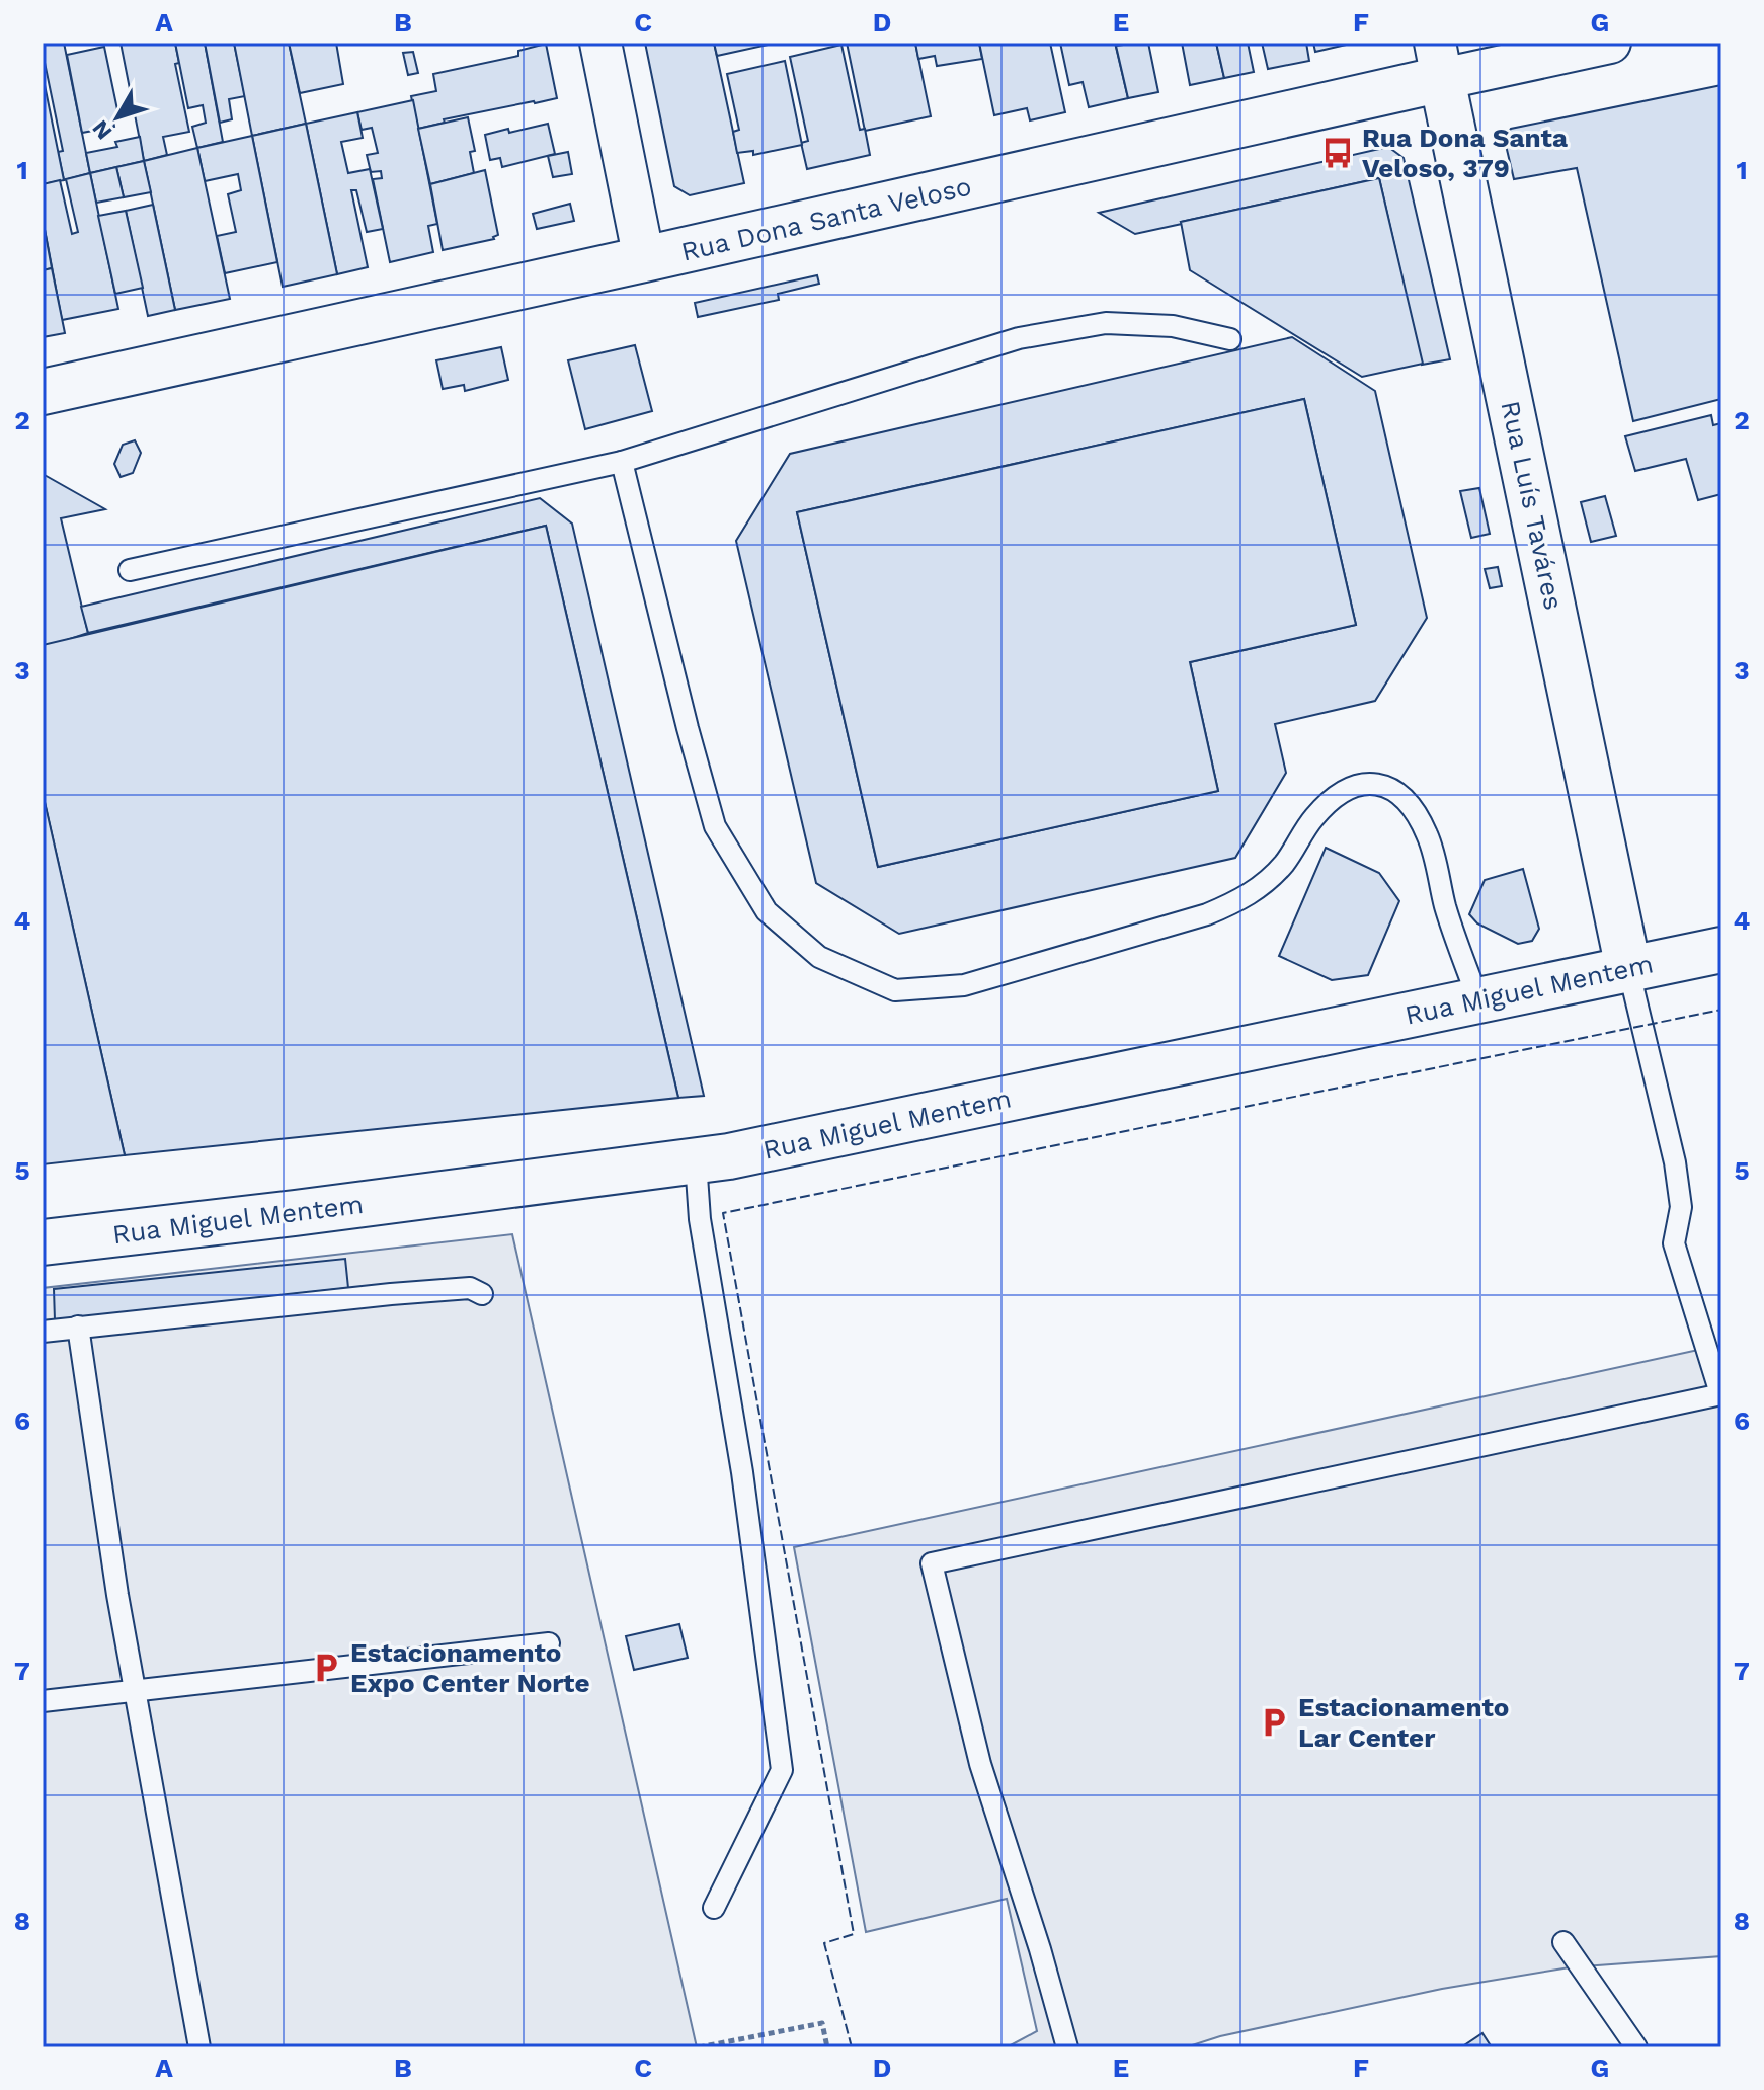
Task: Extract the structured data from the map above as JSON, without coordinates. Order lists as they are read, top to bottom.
{
  "streets": {
    "street": ["Rua Dona Santa Veloso", "Rua Luís Taváres", "Rua Miguel Mentem"]
  },
  "crossings": [
    ["Rua Dona Santa Veloso", "Rua Luís Taváres"],
    ["Rua Luís Taváres", "Rua Miguel Mentem"]
  ],
  "places": {
    "bus stop": ["Rua Dona Santa Veloso, 379"],
    "parking": ["Estacionamento Expo Center Norte", "Estacionamento Lar Center"]
  },
  "north": "bottom left",
  "grid": {
    "columns": [
      "A",
      "B",
      "C",
      "D",
      "E",
      "F",
      "G"
    ],
    "rows": [
      "1",
      "2",
      "3",
      "4",
      "5",
      "6",
      "7",
      "8"
    ]
  }
}
